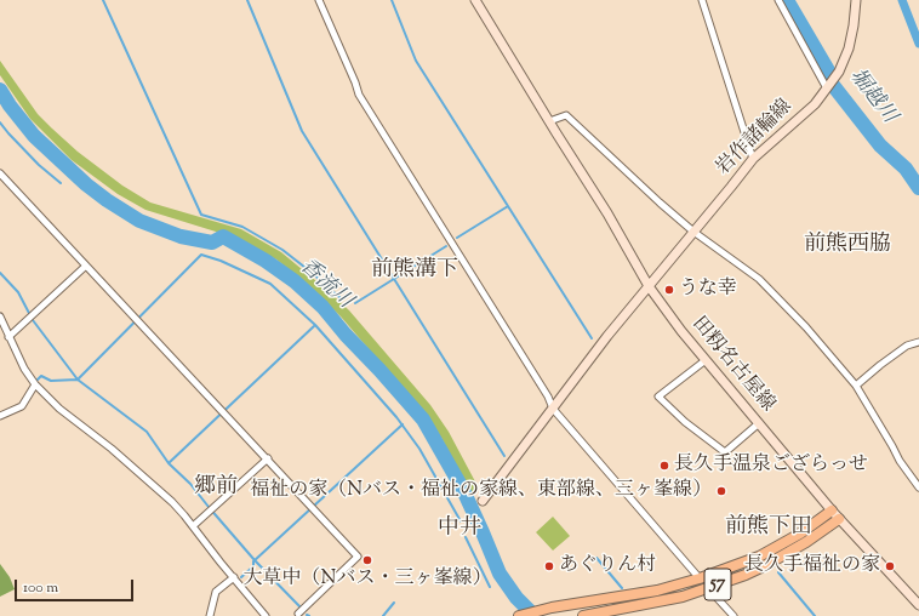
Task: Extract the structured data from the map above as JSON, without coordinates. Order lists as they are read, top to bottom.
{
  "streets": {
    "main road": ["岩作諸輪線", "田籾名古屋線", "57"]
  },
  "crossings": [
    ["岩作諸輪線", "田籾名古屋線"],
    ["田籾名古屋線", "57"]
  ],
  "districts": [
    "前熊西脇",
    "前熊溝下",
    "郷前",
    "前熊下田",
    "中井"
  ],
  "water": ["堀越川", "香流川"],
  "places": [
    "うな幸",
    "長久手温泉ござらっせ",
    "福祉の家（Nバス・福祉の家線、東部線、三ヶ峯線）",
    "大草中（Nバス・三ヶ峯線）",
    "あぐりん村",
    "長久手福祉の家"
  ],
  "scale_bar": "100 m"
}
